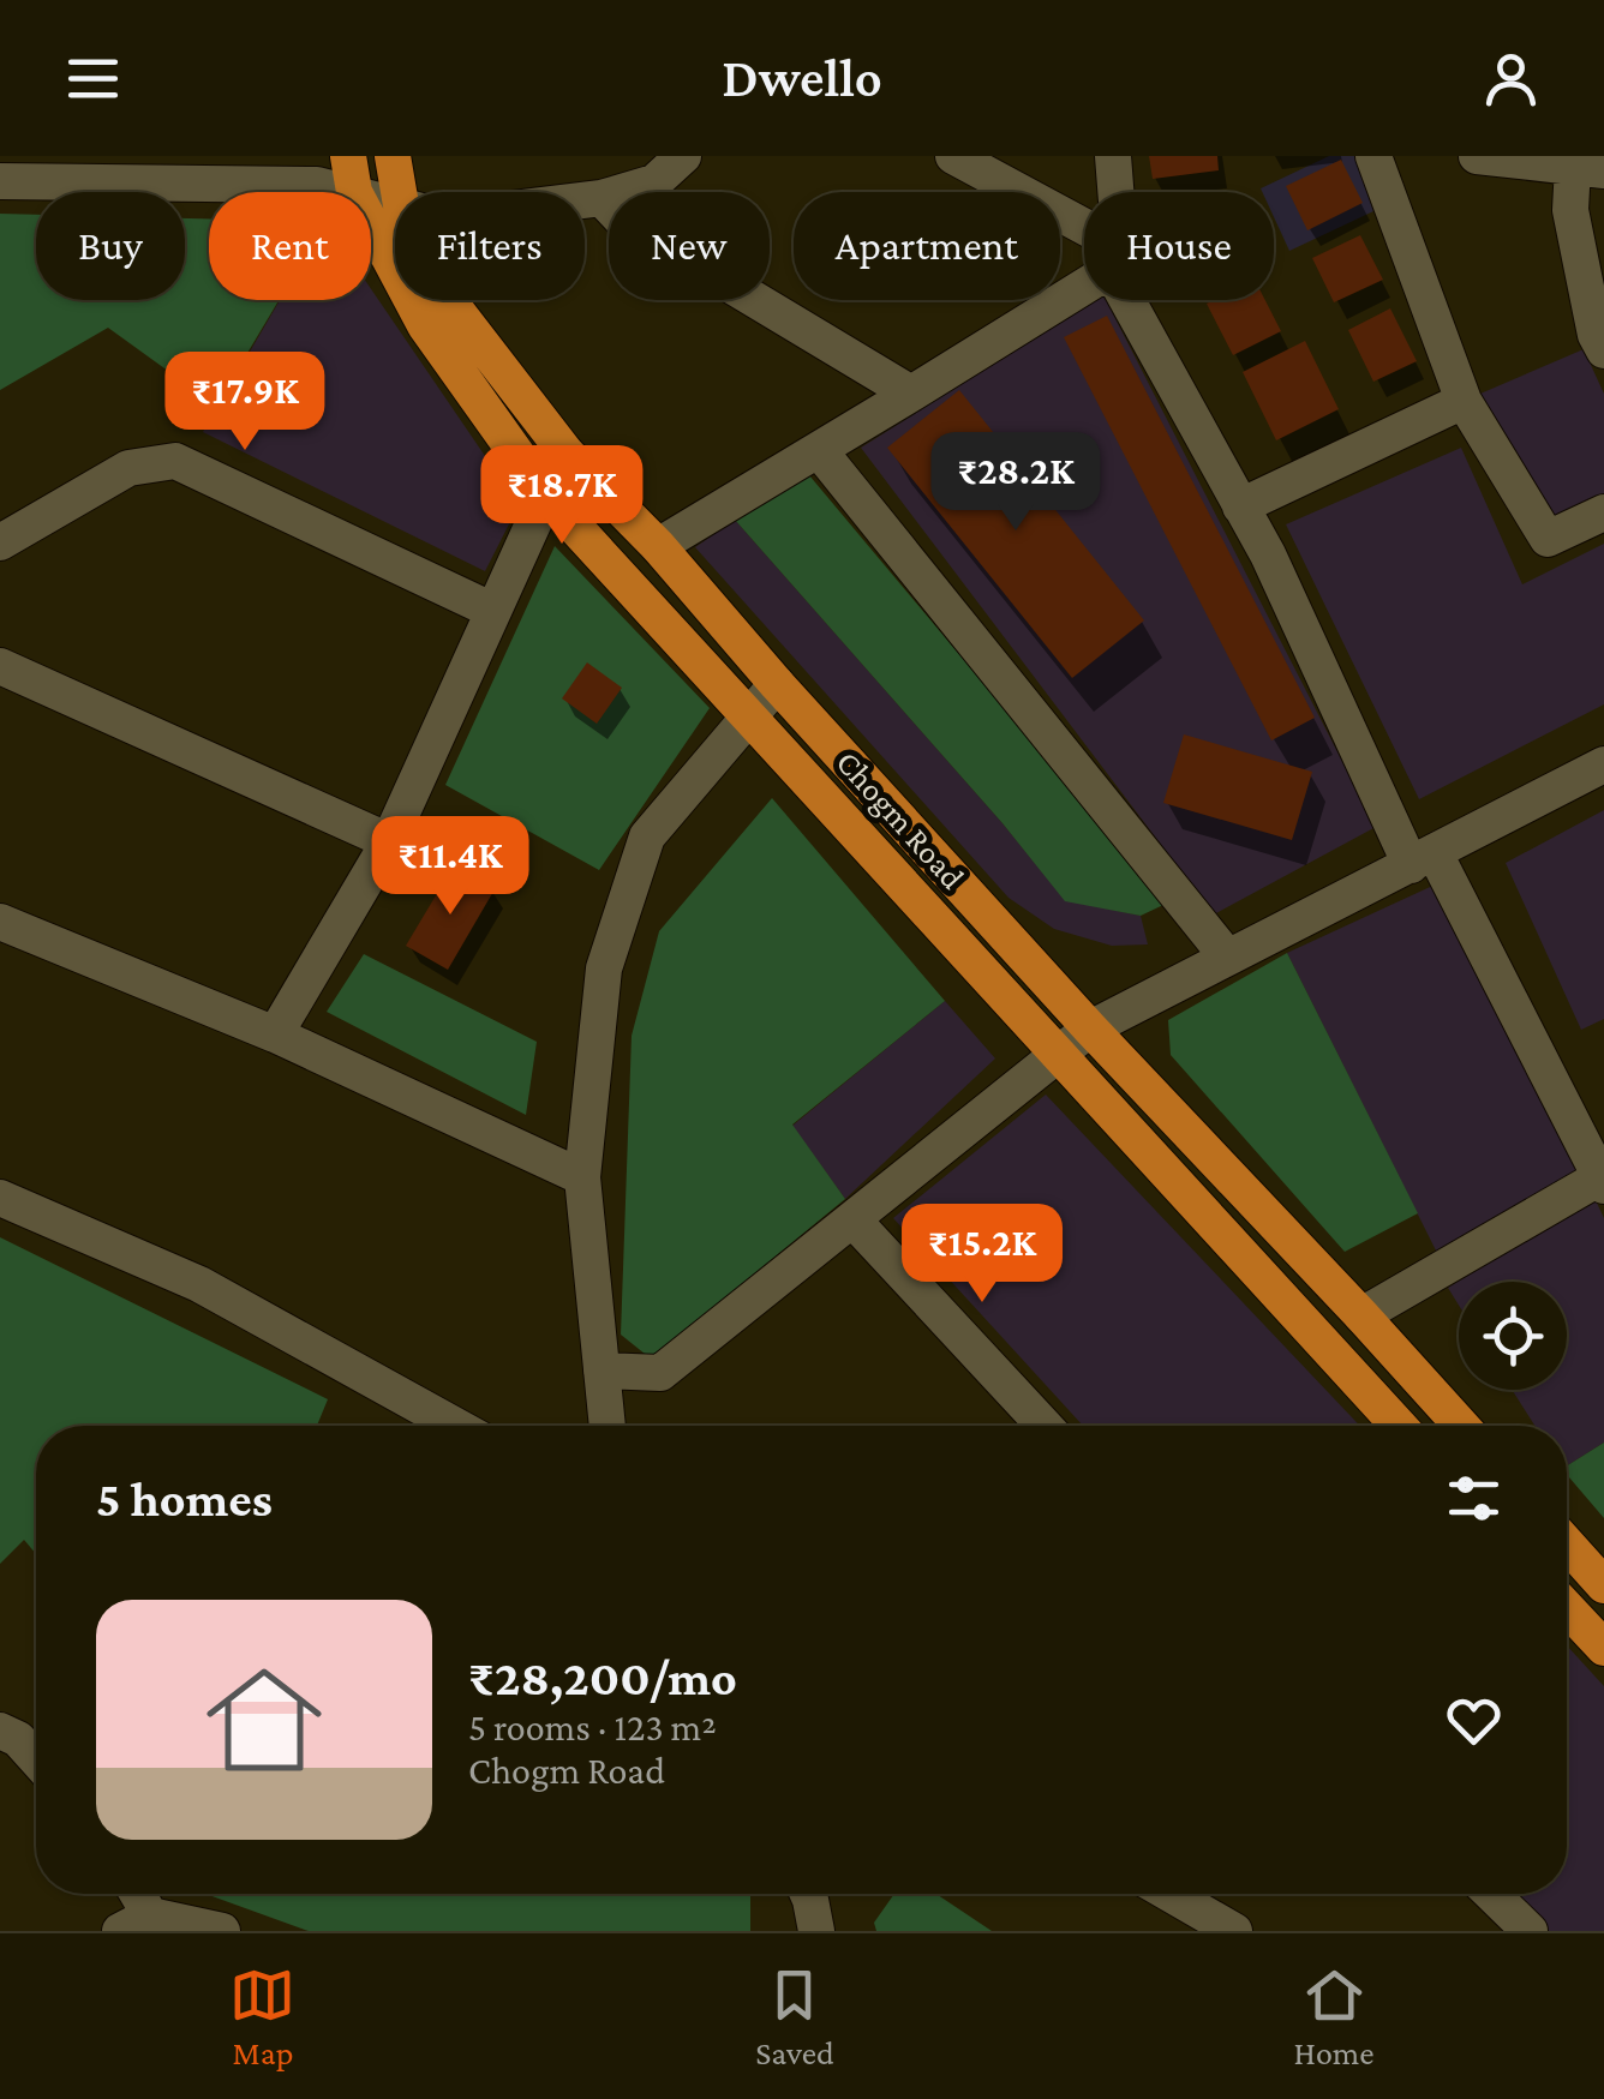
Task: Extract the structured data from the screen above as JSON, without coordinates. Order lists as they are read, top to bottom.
{
  "streets": {
    "main road": ["Chogm Road"]
  },
  "page": {
    "header": "Dwello",
    "chip": [
      "Buy",
      "Rent",
      "Filters",
      "New",
      "Apartment",
      "House"
    ],
    "price": [
      "₹17.9K",
      "₹28.2K",
      "₹18.7K",
      "₹11.4K",
      "₹15.2K"
    ],
    "heading": "5 homes",
    "list": [
      {
        "name": "₹28,200/mo",
        "note": "5 rooms · 123 m² · Chogm Road"
      }
    ],
    "tabs": ["Map", "Saved", "Home"]
  }
}
